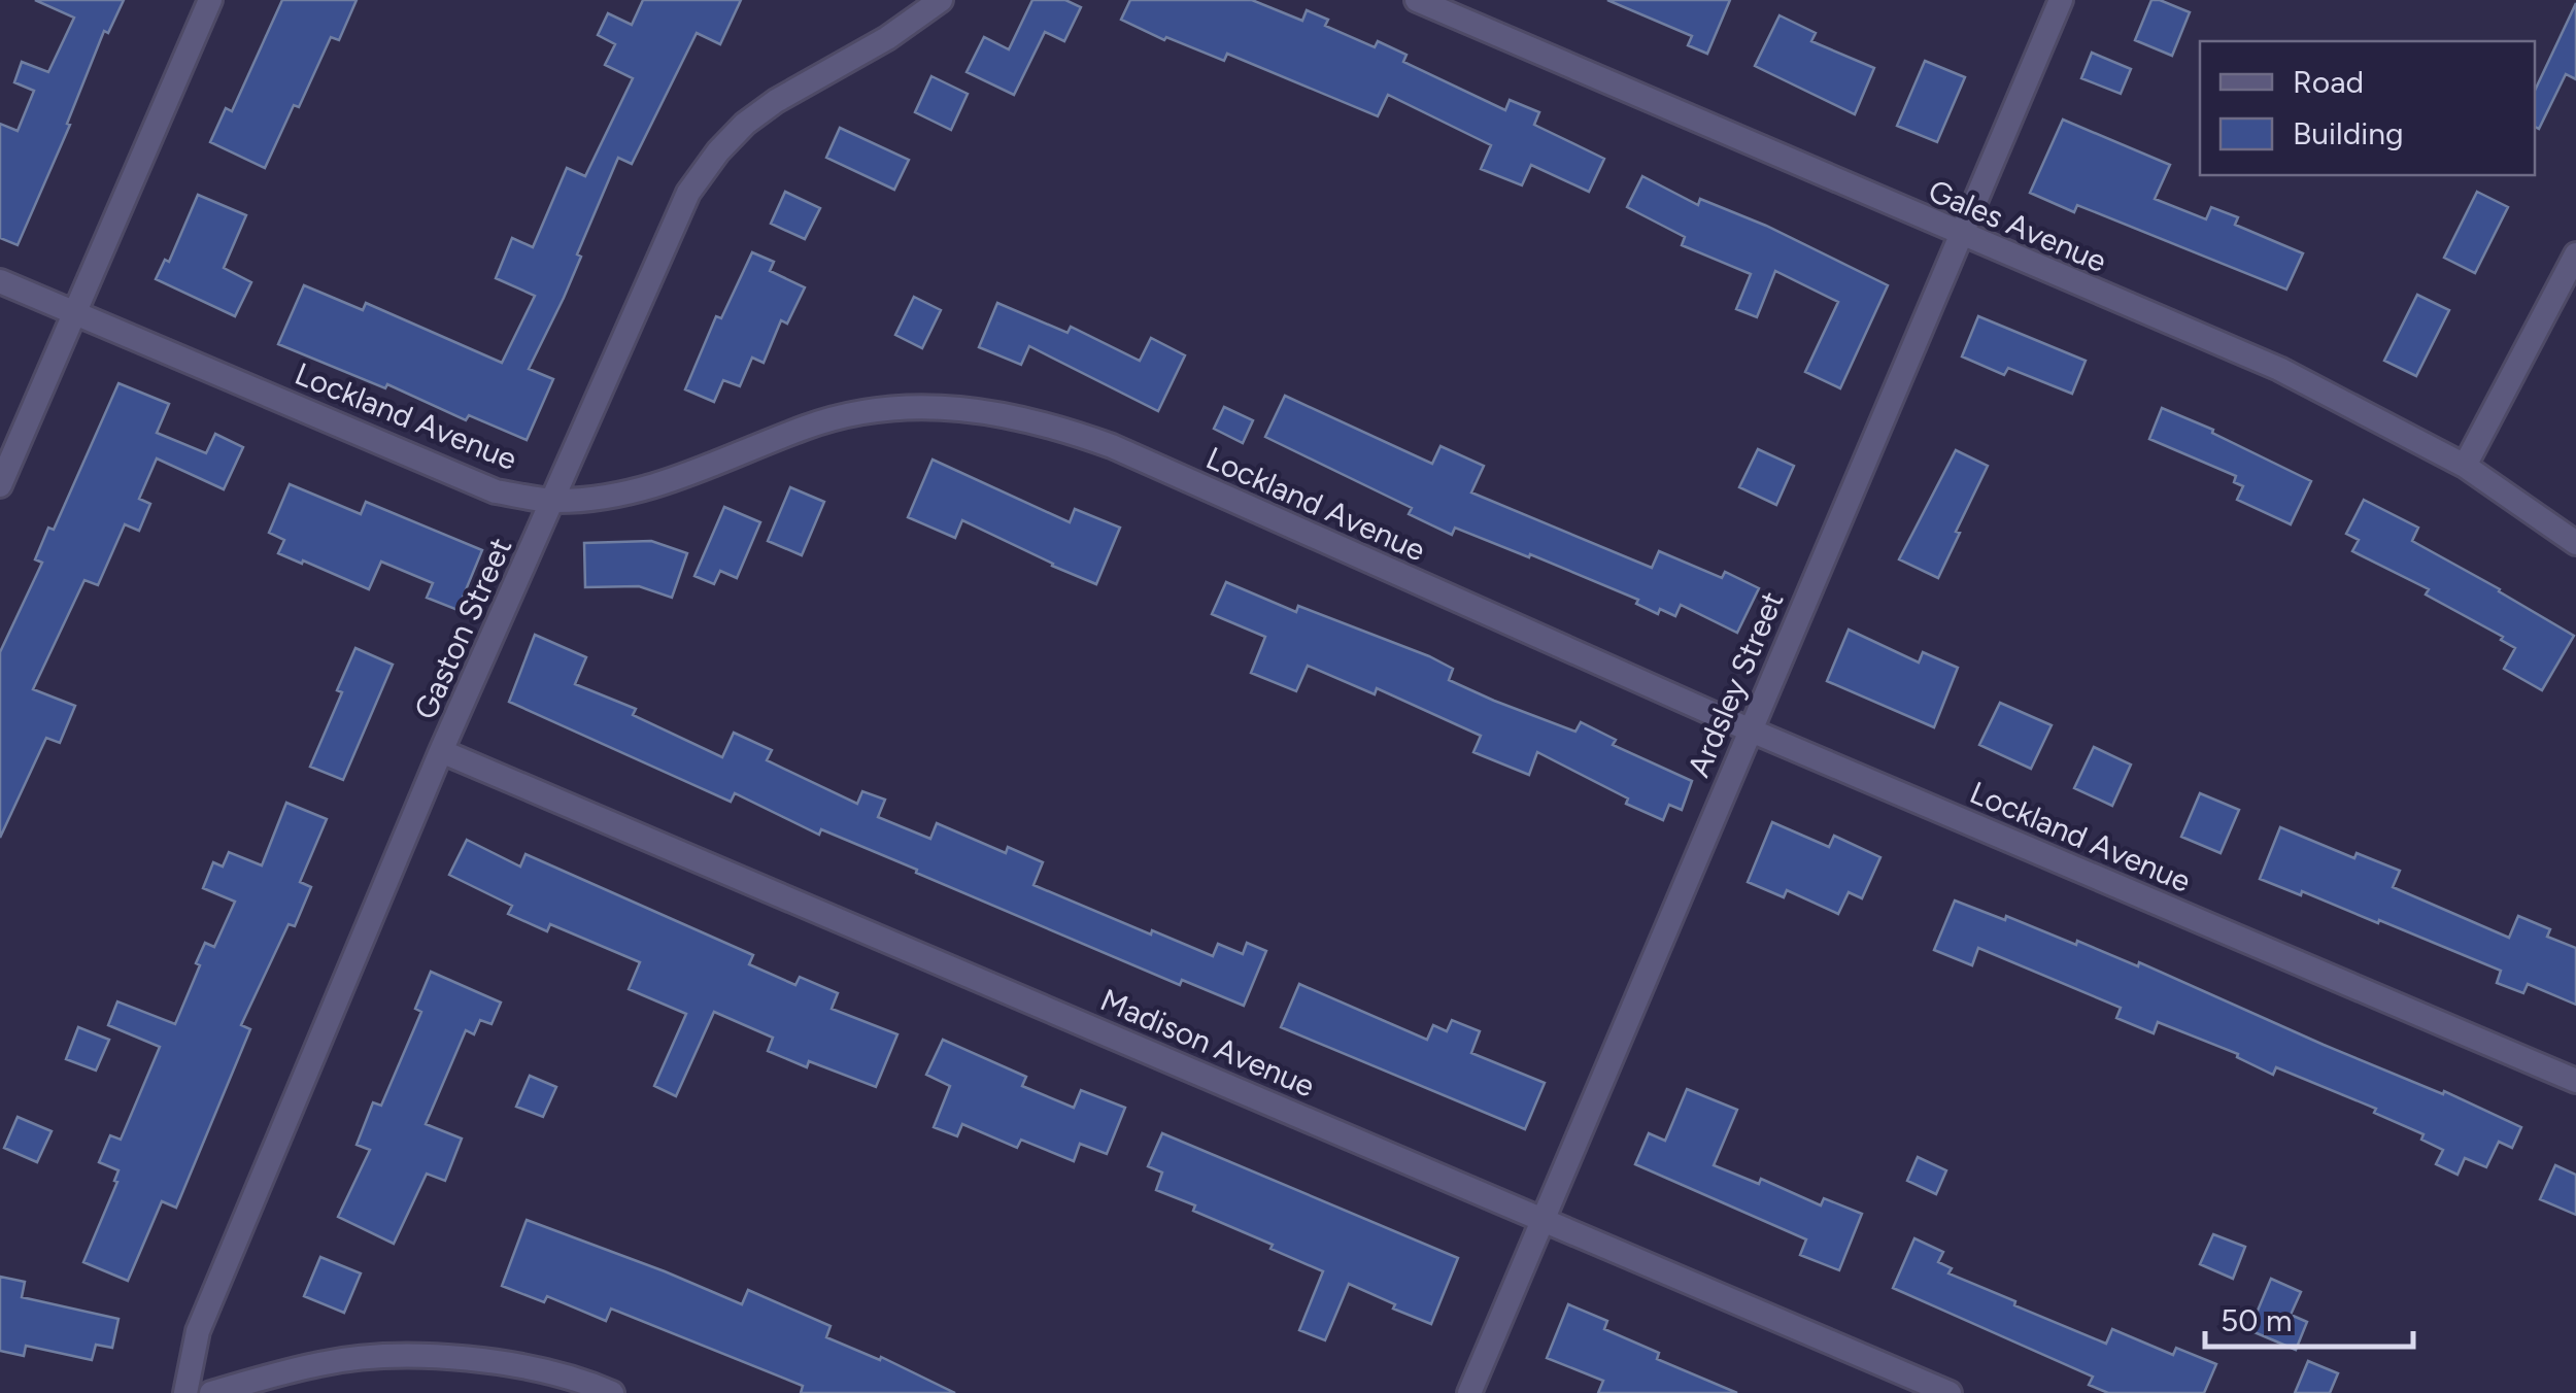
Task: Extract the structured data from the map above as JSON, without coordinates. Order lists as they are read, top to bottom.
{
  "streets": {
    "street": [
      "Gales Avenue",
      "Lockland Avenue",
      "Gaston Street",
      "Ardsley Street",
      "Madison Avenue"
    ]
  },
  "crossings": [
    ["Gales Avenue", "Ardsley Street"],
    ["Lockland Avenue", "Gaston Street"],
    ["Lockland Avenue", "Ardsley Street"],
    ["Gaston Street", "Madison Avenue"],
    ["Ardsley Street", "Madison Avenue"]
  ],
  "legend": ["Road", "Building"],
  "scale_bar": "50 m"
}
